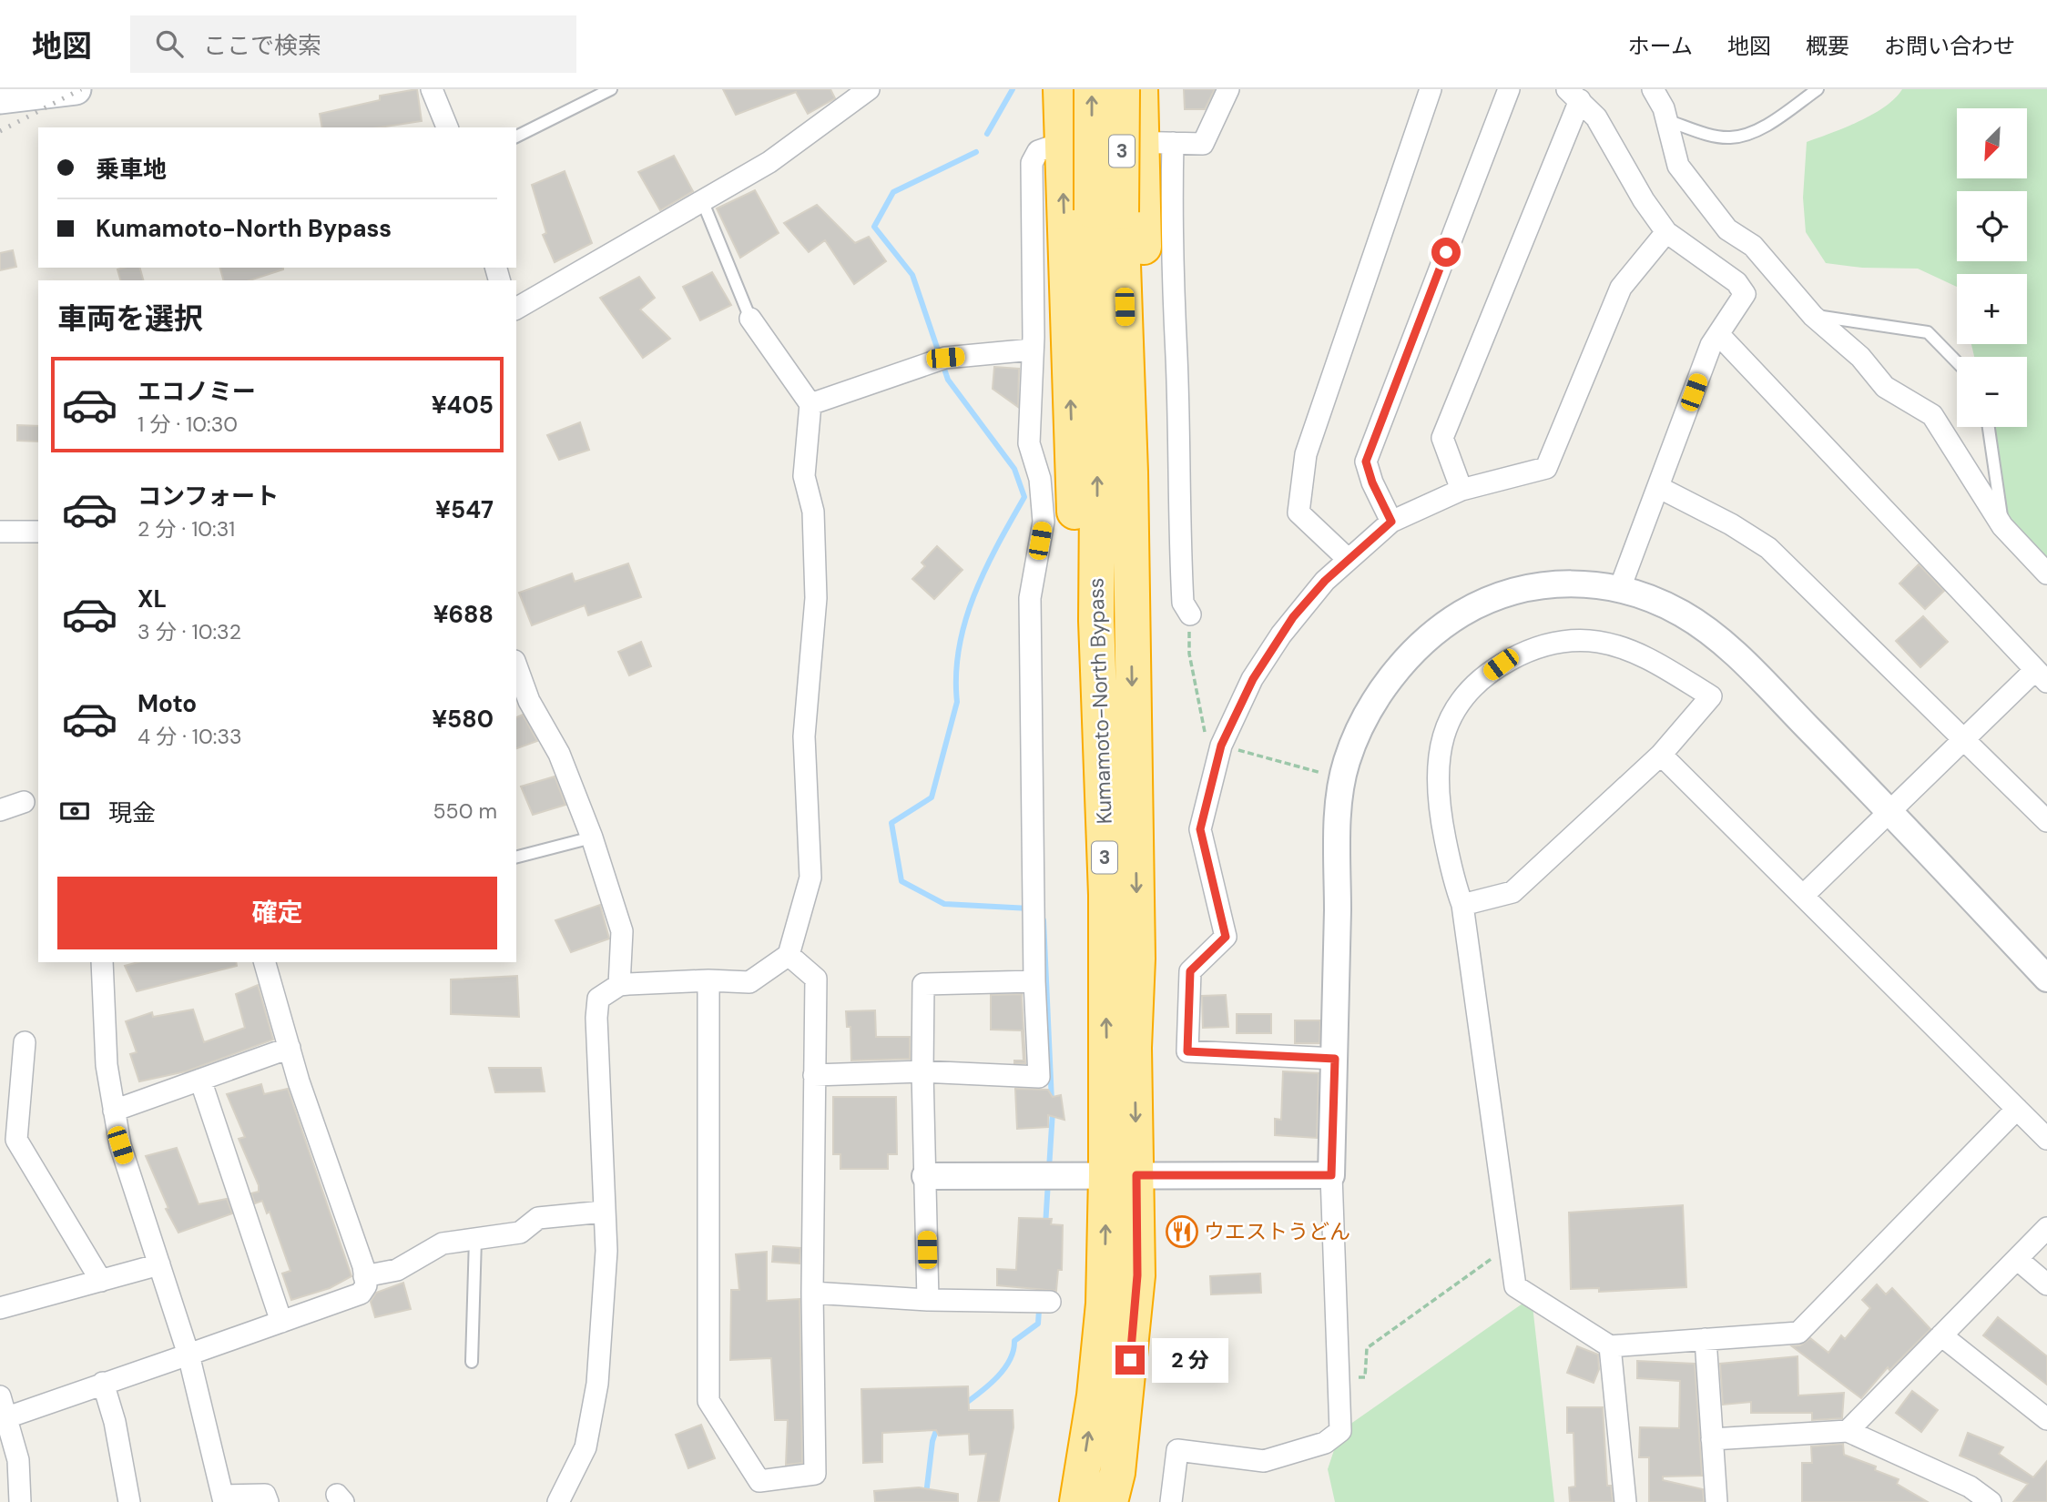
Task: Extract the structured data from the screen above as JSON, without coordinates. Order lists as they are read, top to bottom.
{
  "streets": {
    "highway": ["3", "Kumamoto-North Bypass"]
  },
  "places": {
    "restaurant": ["ウエストうどん"]
  },
  "north": "bottom left",
  "page": {
    "header": "地図",
    "search": "ここで検索",
    "nav": [
      "ホーム",
      "地図",
      "概要",
      "お問い合わせ"
    ],
    "map_buttons": ["+", "−"],
    "banner": ["乗車地", "Kumamoto-North Bypass"],
    "heading": "車両を選択",
    "list": [
      {
        "name": "エコノミー",
        "note": "1 分 · 10:30",
        "value": "¥405"
      },
      {
        "name": "コンフォート",
        "note": "2 分 · 10:31",
        "value": "¥547"
      },
      {
        "name": "XL",
        "note": "3 分 · 10:32",
        "value": "¥688"
      },
      {
        "name": "Moto",
        "note": "4 分 · 10:33",
        "value": "¥580"
      }
    ],
    "pay": ["現金", "550 m"],
    "buttons": "確定",
    "bubble": "2 分"
  }
}
